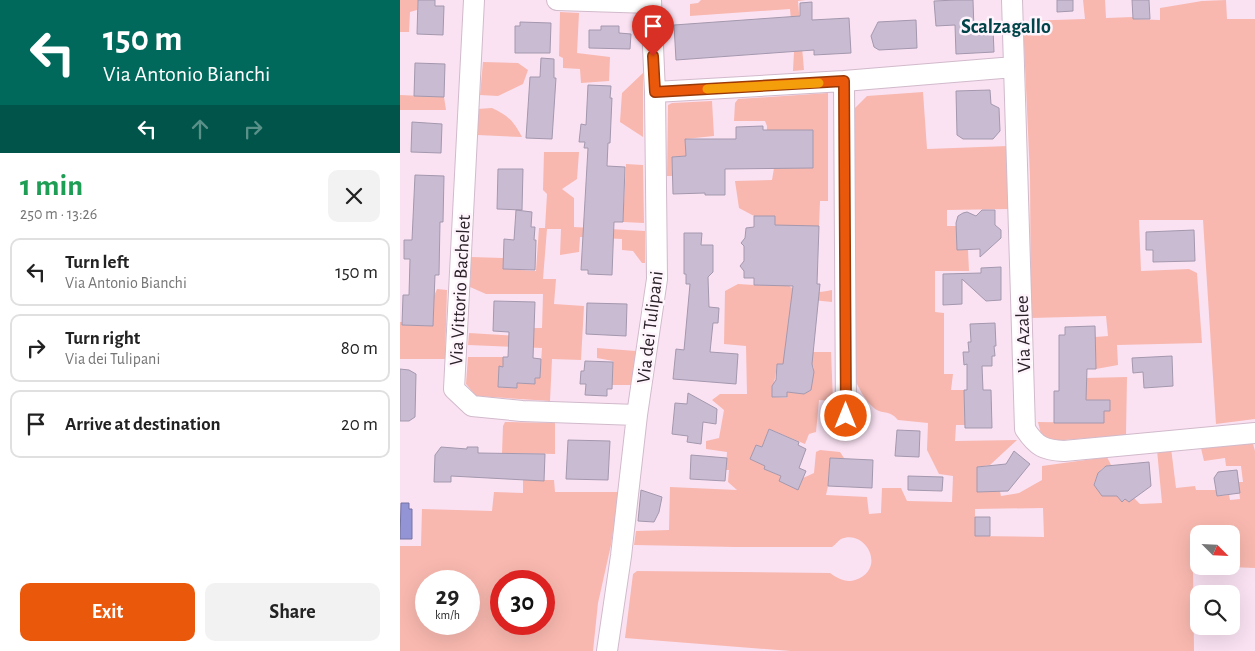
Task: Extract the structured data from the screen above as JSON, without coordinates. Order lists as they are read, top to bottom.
{
  "streets": {
    "street": ["Via Vittorio Bachelet", "Via dei Tulipani", "Via Azalee"]
  },
  "crossings": [
    ["Via Vittorio Bachelet", "Via dei Tulipani"]
  ],
  "districts": ["Scalzagallo"],
  "north": "bottom right",
  "page": {
    "turn": ["150 m", "Via Antonio Bianchi"],
    "heading": ["1 min", "250 m · 13:26"],
    "list": [
      {
        "name": "Turn left",
        "note": "Via Antonio Bianchi",
        "value": "150 m"
      },
      {
        "name": "Turn right",
        "note": "Via dei Tulipani",
        "value": "80 m"
      },
      {
        "name": "Arrive at destination",
        "value": "20 m"
      }
    ],
    "speed": "29 km/h",
    "limit": "30",
    "buttons": ["Exit", "Share"]
  }
}
